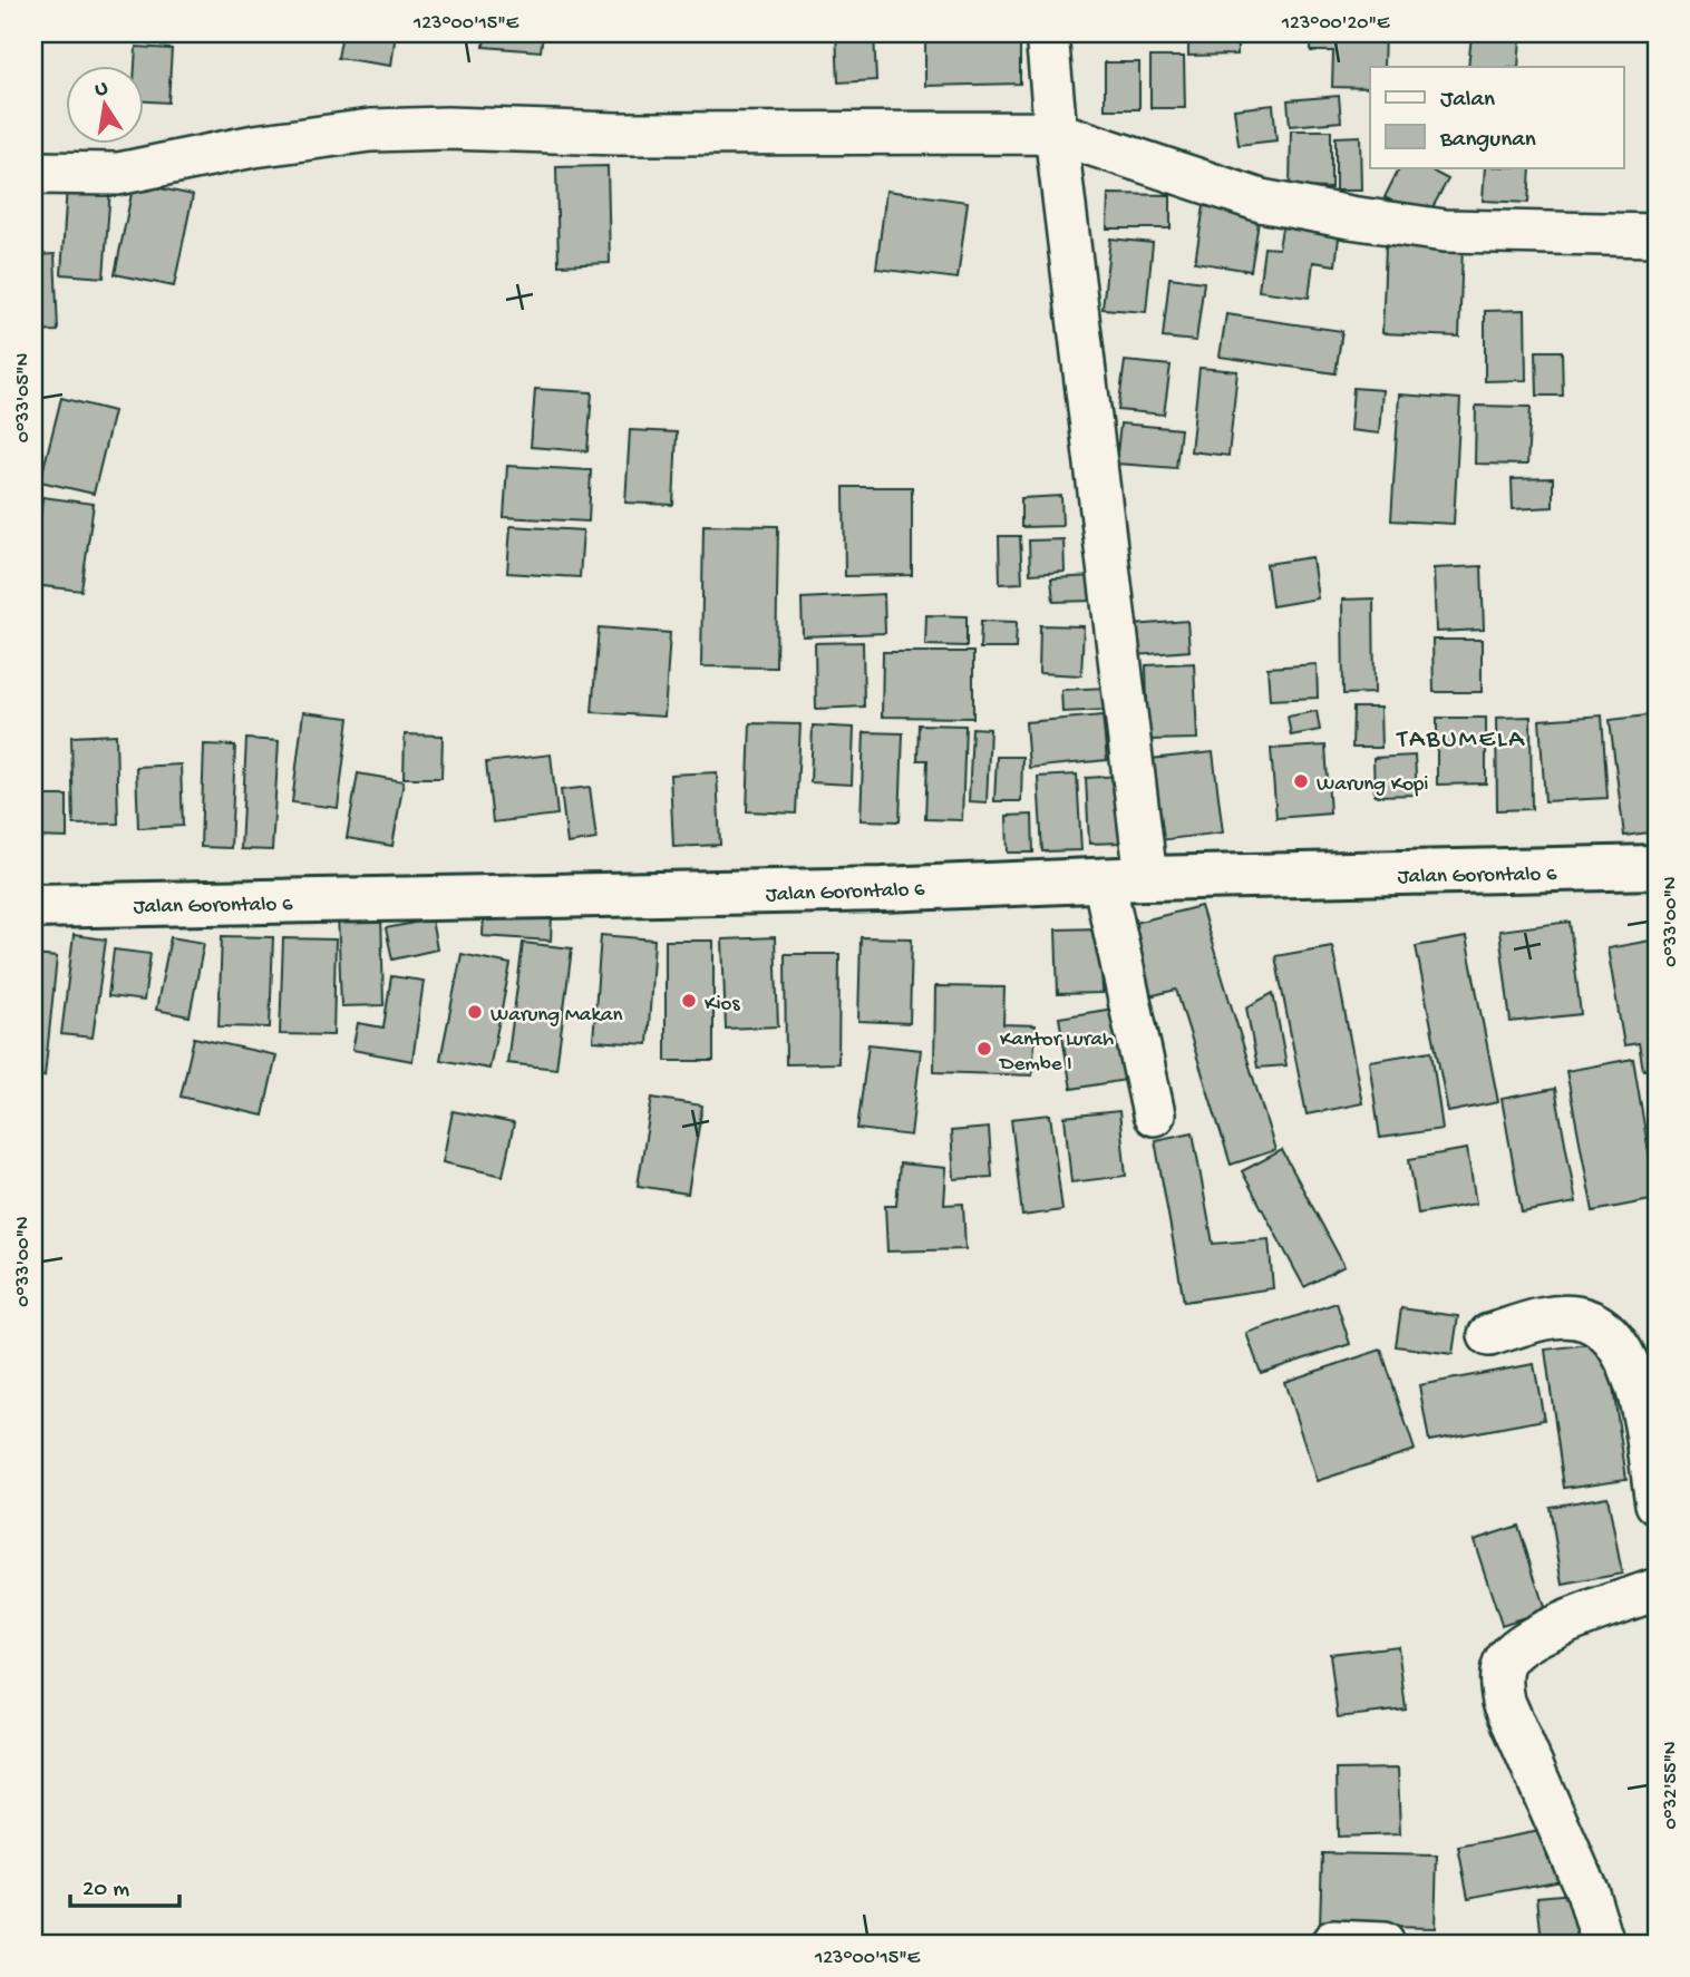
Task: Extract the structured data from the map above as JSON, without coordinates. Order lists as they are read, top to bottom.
{
  "streets": {
    "main road": ["Jalan Gorontalo 6"]
  },
  "districts": ["TABUMELA"],
  "places": [
    "Warung Kopi",
    "Kios",
    "Warung Makan",
    "Kantor Lurah Dembe I"
  ],
  "legend": ["Jalan", "Bangunan"],
  "scale_bar": "20 m",
  "north": "top",
  "coordinates": [
    "123°00'15\"E",
    "123°00'20\"E",
    "0°33'05\"N",
    "0°33'00\"N",
    "0°32'55\"N"
  ]
}
